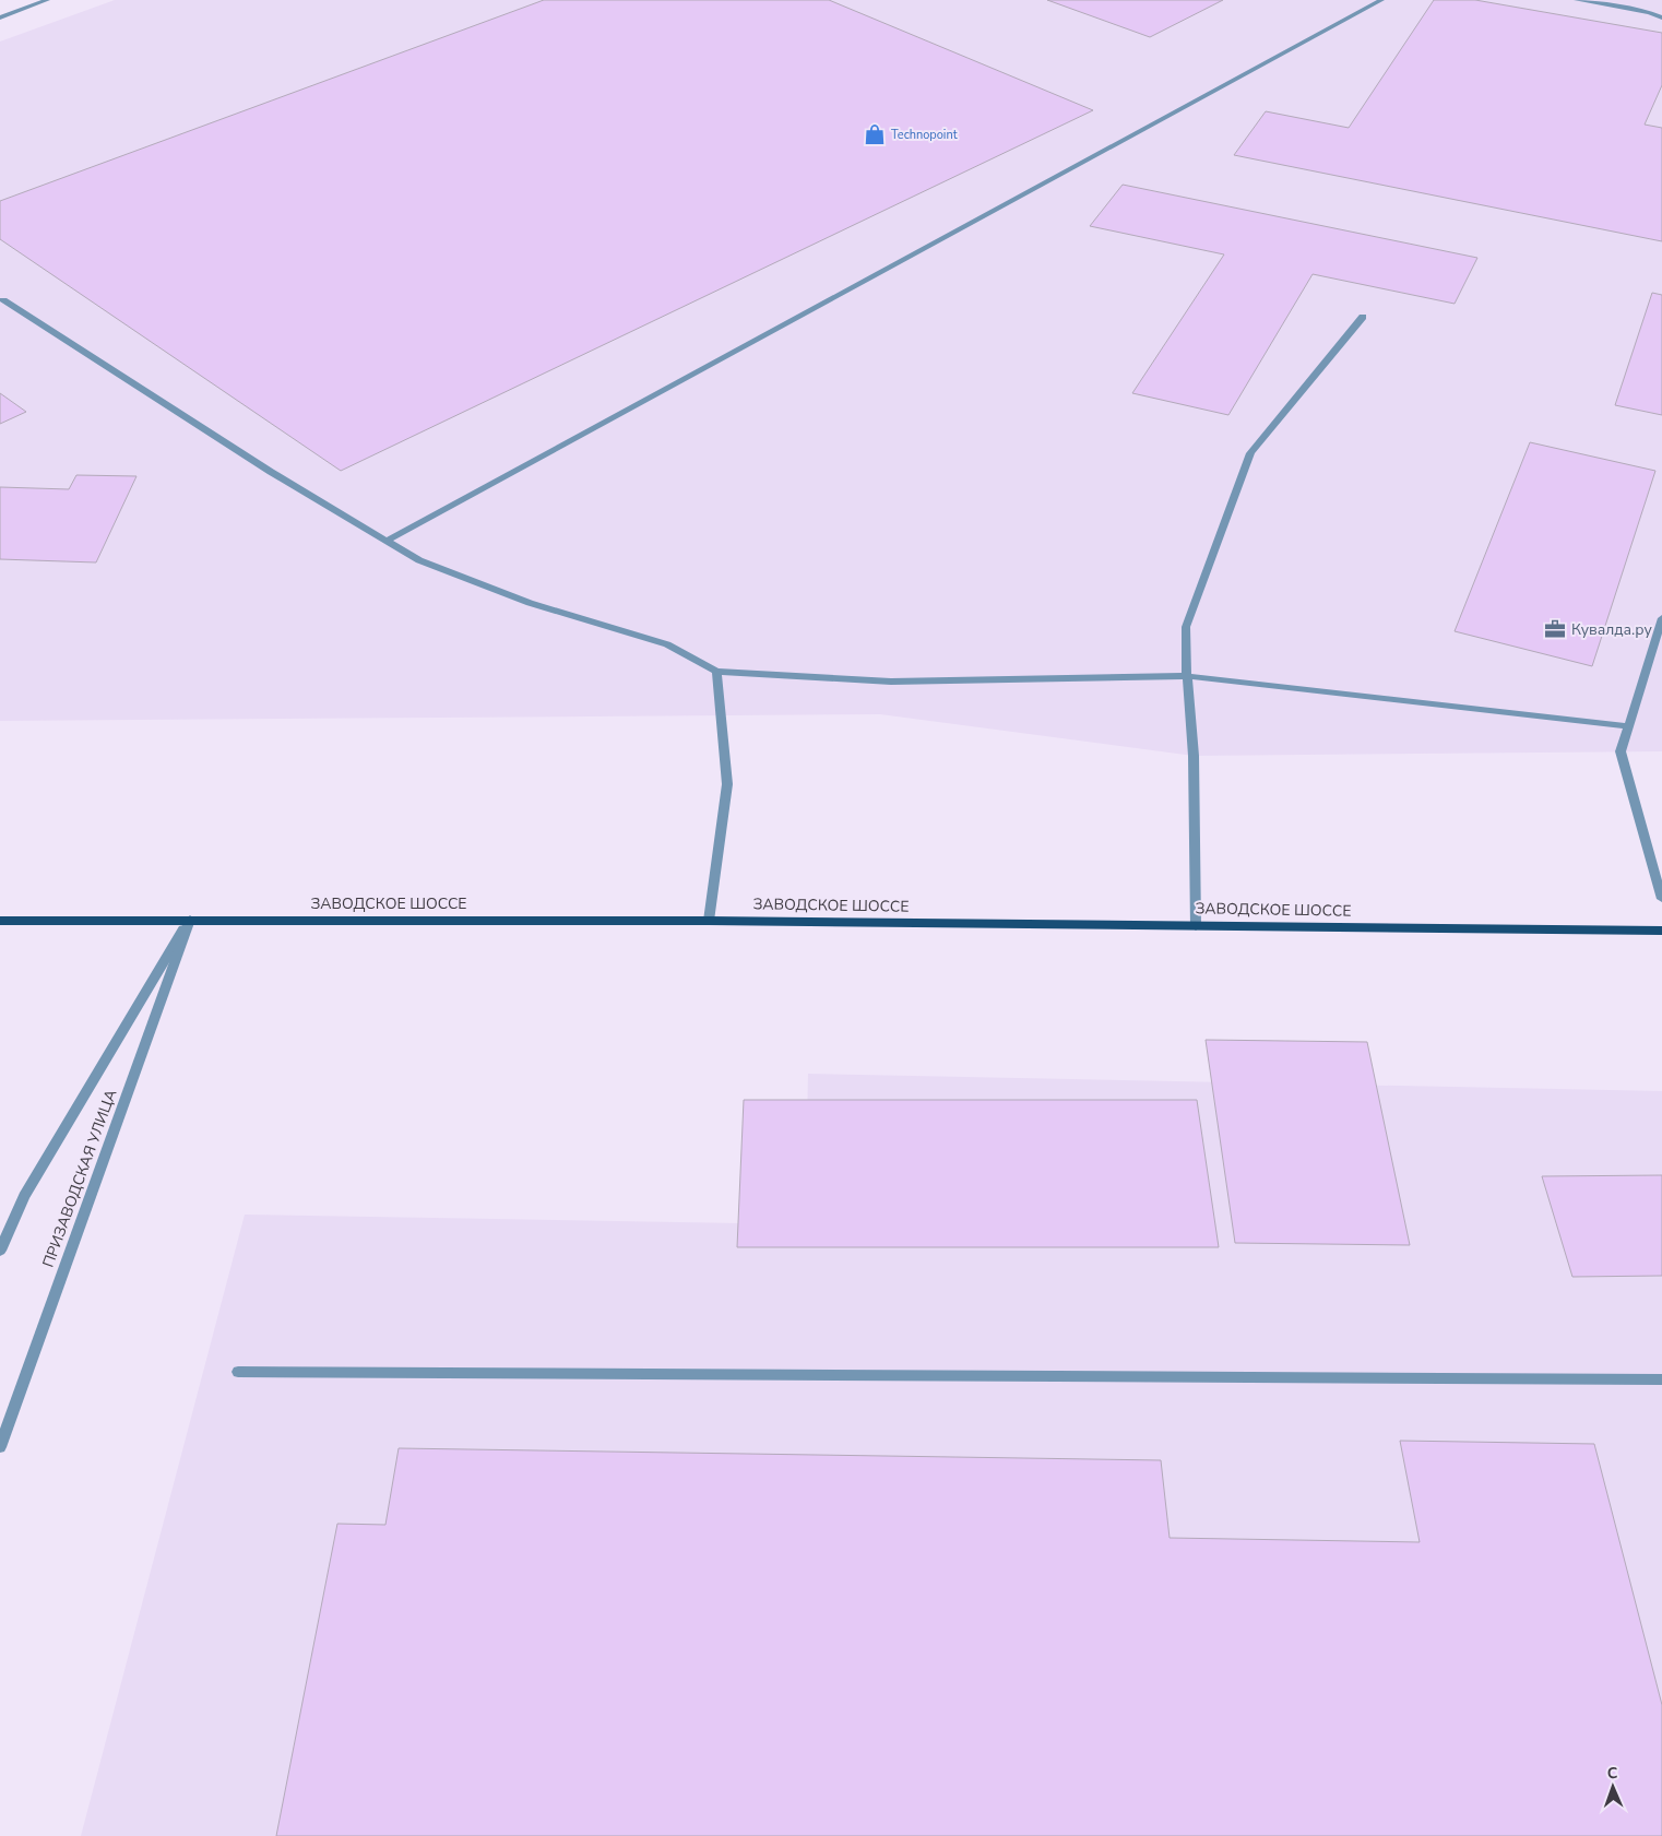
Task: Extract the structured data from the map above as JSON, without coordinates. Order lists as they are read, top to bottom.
{
  "streets": {
    "main road": ["ЗАВОДСКОЕ ШОССЕ"],
    "street": ["ПРИЗАВОДСКАЯ УЛИЦА"]
  },
  "crossings": [
    ["ЗАВОДСКОЕ ШОССЕ", "ПРИЗАВОДСКАЯ УЛИЦА"]
  ],
  "places": {
    "shop": ["Technopoint"],
    "office": ["Кувалда.ру"]
  },
  "north": "top"
}
